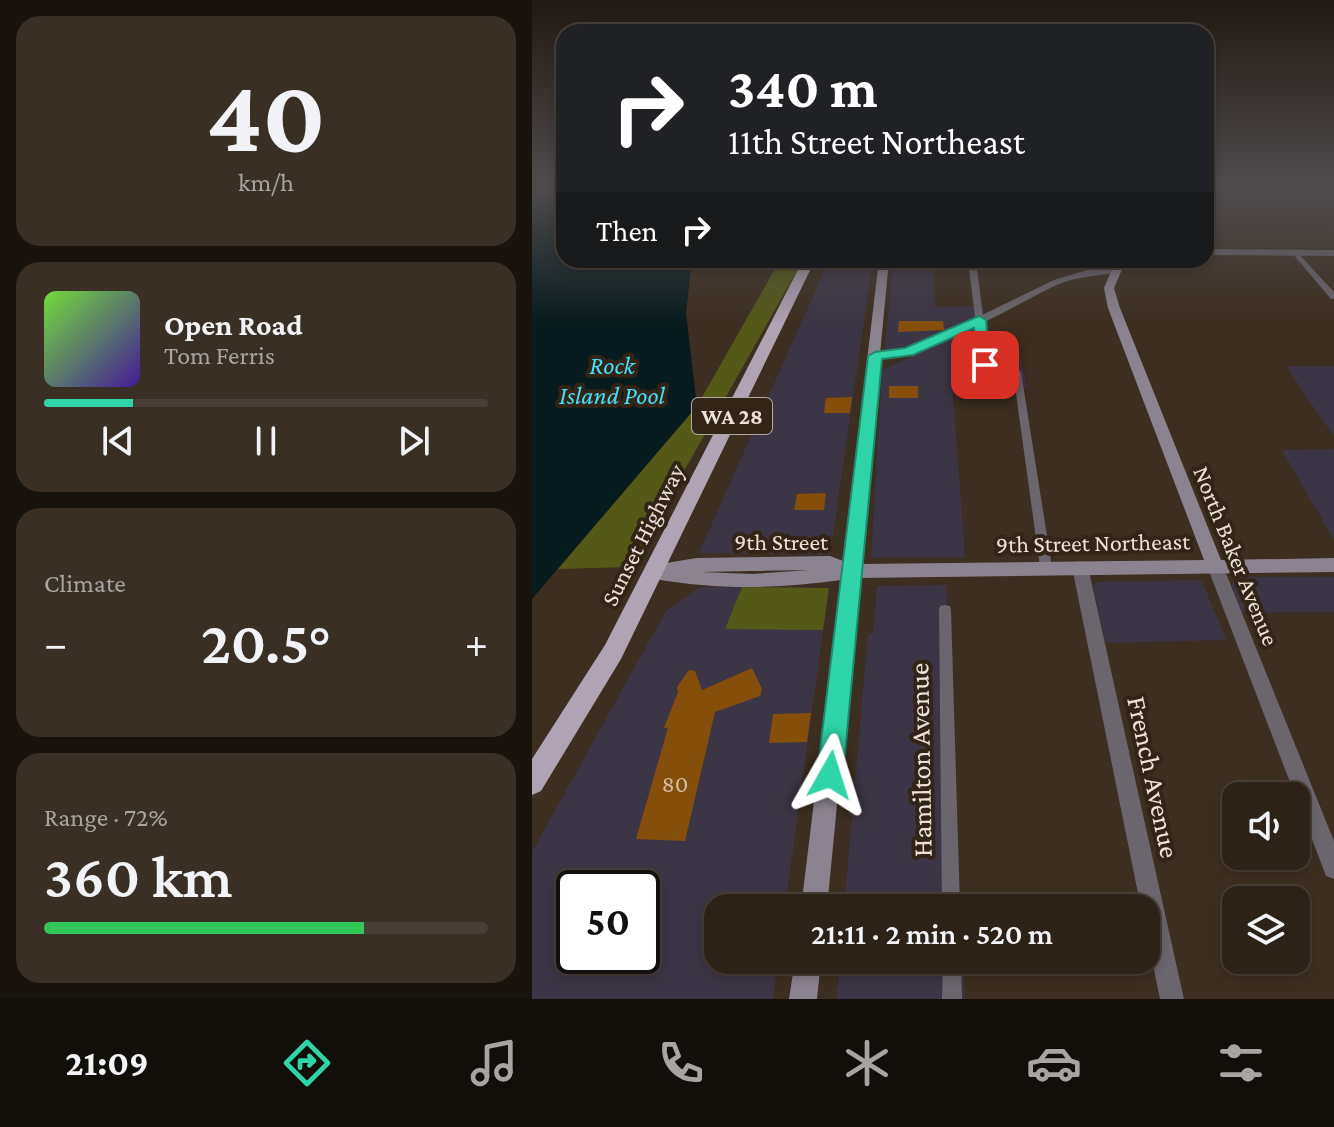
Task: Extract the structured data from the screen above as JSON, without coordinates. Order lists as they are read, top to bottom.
{
  "streets": {
    "highway": ["WA 28", "Sunset Highway"],
    "main road": ["9th Street", "9th Street Northeast", "North Baker Avenue"],
    "street": ["Hamilton Avenue", "French Avenue"]
  },
  "crossings": [
    ["Sunset Highway", "9th Street"],
    ["9th Street", "9th Street Northeast"],
    ["9th Street Northeast", "North Baker Avenue"],
    ["9th Street Northeast", "French Avenue"]
  ],
  "water": ["Rock Island Pool"],
  "house_numbers": ["80"],
  "page": {
    "tile": [
      ["40", "km/h"],
      "Climate",
      ["Range · 72%", "360 km"]
    ],
    "turn": ["340 m", "11th Street Northeast"],
    "then": "Then",
    "song": ["Open Road", "Tom Ferris"],
    "heat": ["−", "20.5°", "+"],
    "limit": "50",
    "trip": "21:11 · 2 min · 520 m",
    "tabs": "21:09"
  }
}
